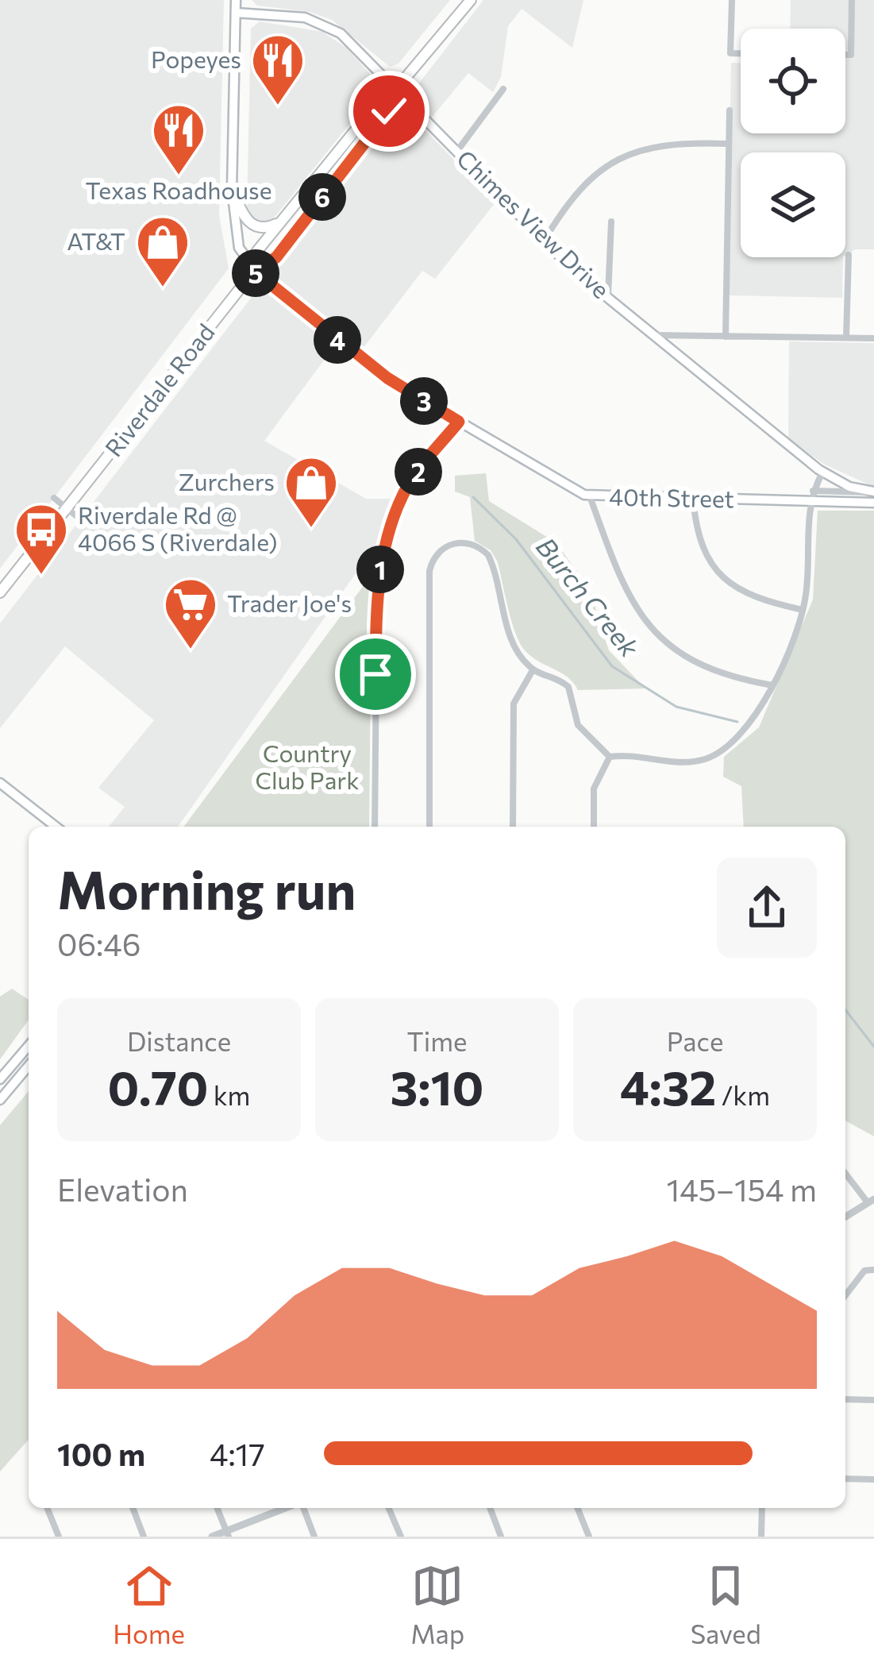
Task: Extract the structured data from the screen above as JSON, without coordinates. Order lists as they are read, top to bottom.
{
  "streets": {
    "main road": ["Chimes View Drive", "Riverdale Road", "40th Street"]
  },
  "crossings": [
    ["Chimes View Drive", "40th Street"],
    ["Riverdale Road", "40th Street"]
  ],
  "water": ["Burch Creek"],
  "parks": ["Country Club Park"],
  "places": {
    "restaurant": ["Popeyes", "Texas Roadhouse"],
    "shop": ["AT&T", "Zurchers"],
    "bus stop": ["Riverdale Rd @ 4066 S (Riverdale)"],
    "supermarket": ["Trader Joe's"]
  },
  "page": {
    "pins": [
      "6",
      "5",
      "4",
      "3",
      "2",
      "1"
    ],
    "heading": ["Morning run", "06:46"],
    "stats": [
      ["Distance", "0.70 km"],
      ["Time", "3:10"],
      ["Pace", "4:32 /km"]
    ],
    "chart": ["Elevation", "145–154 m"],
    "list": [
      {
        "name": "100 m",
        "note": "4:17"
      }
    ],
    "tabs": ["Home", "Map", "Saved"]
  }
}
